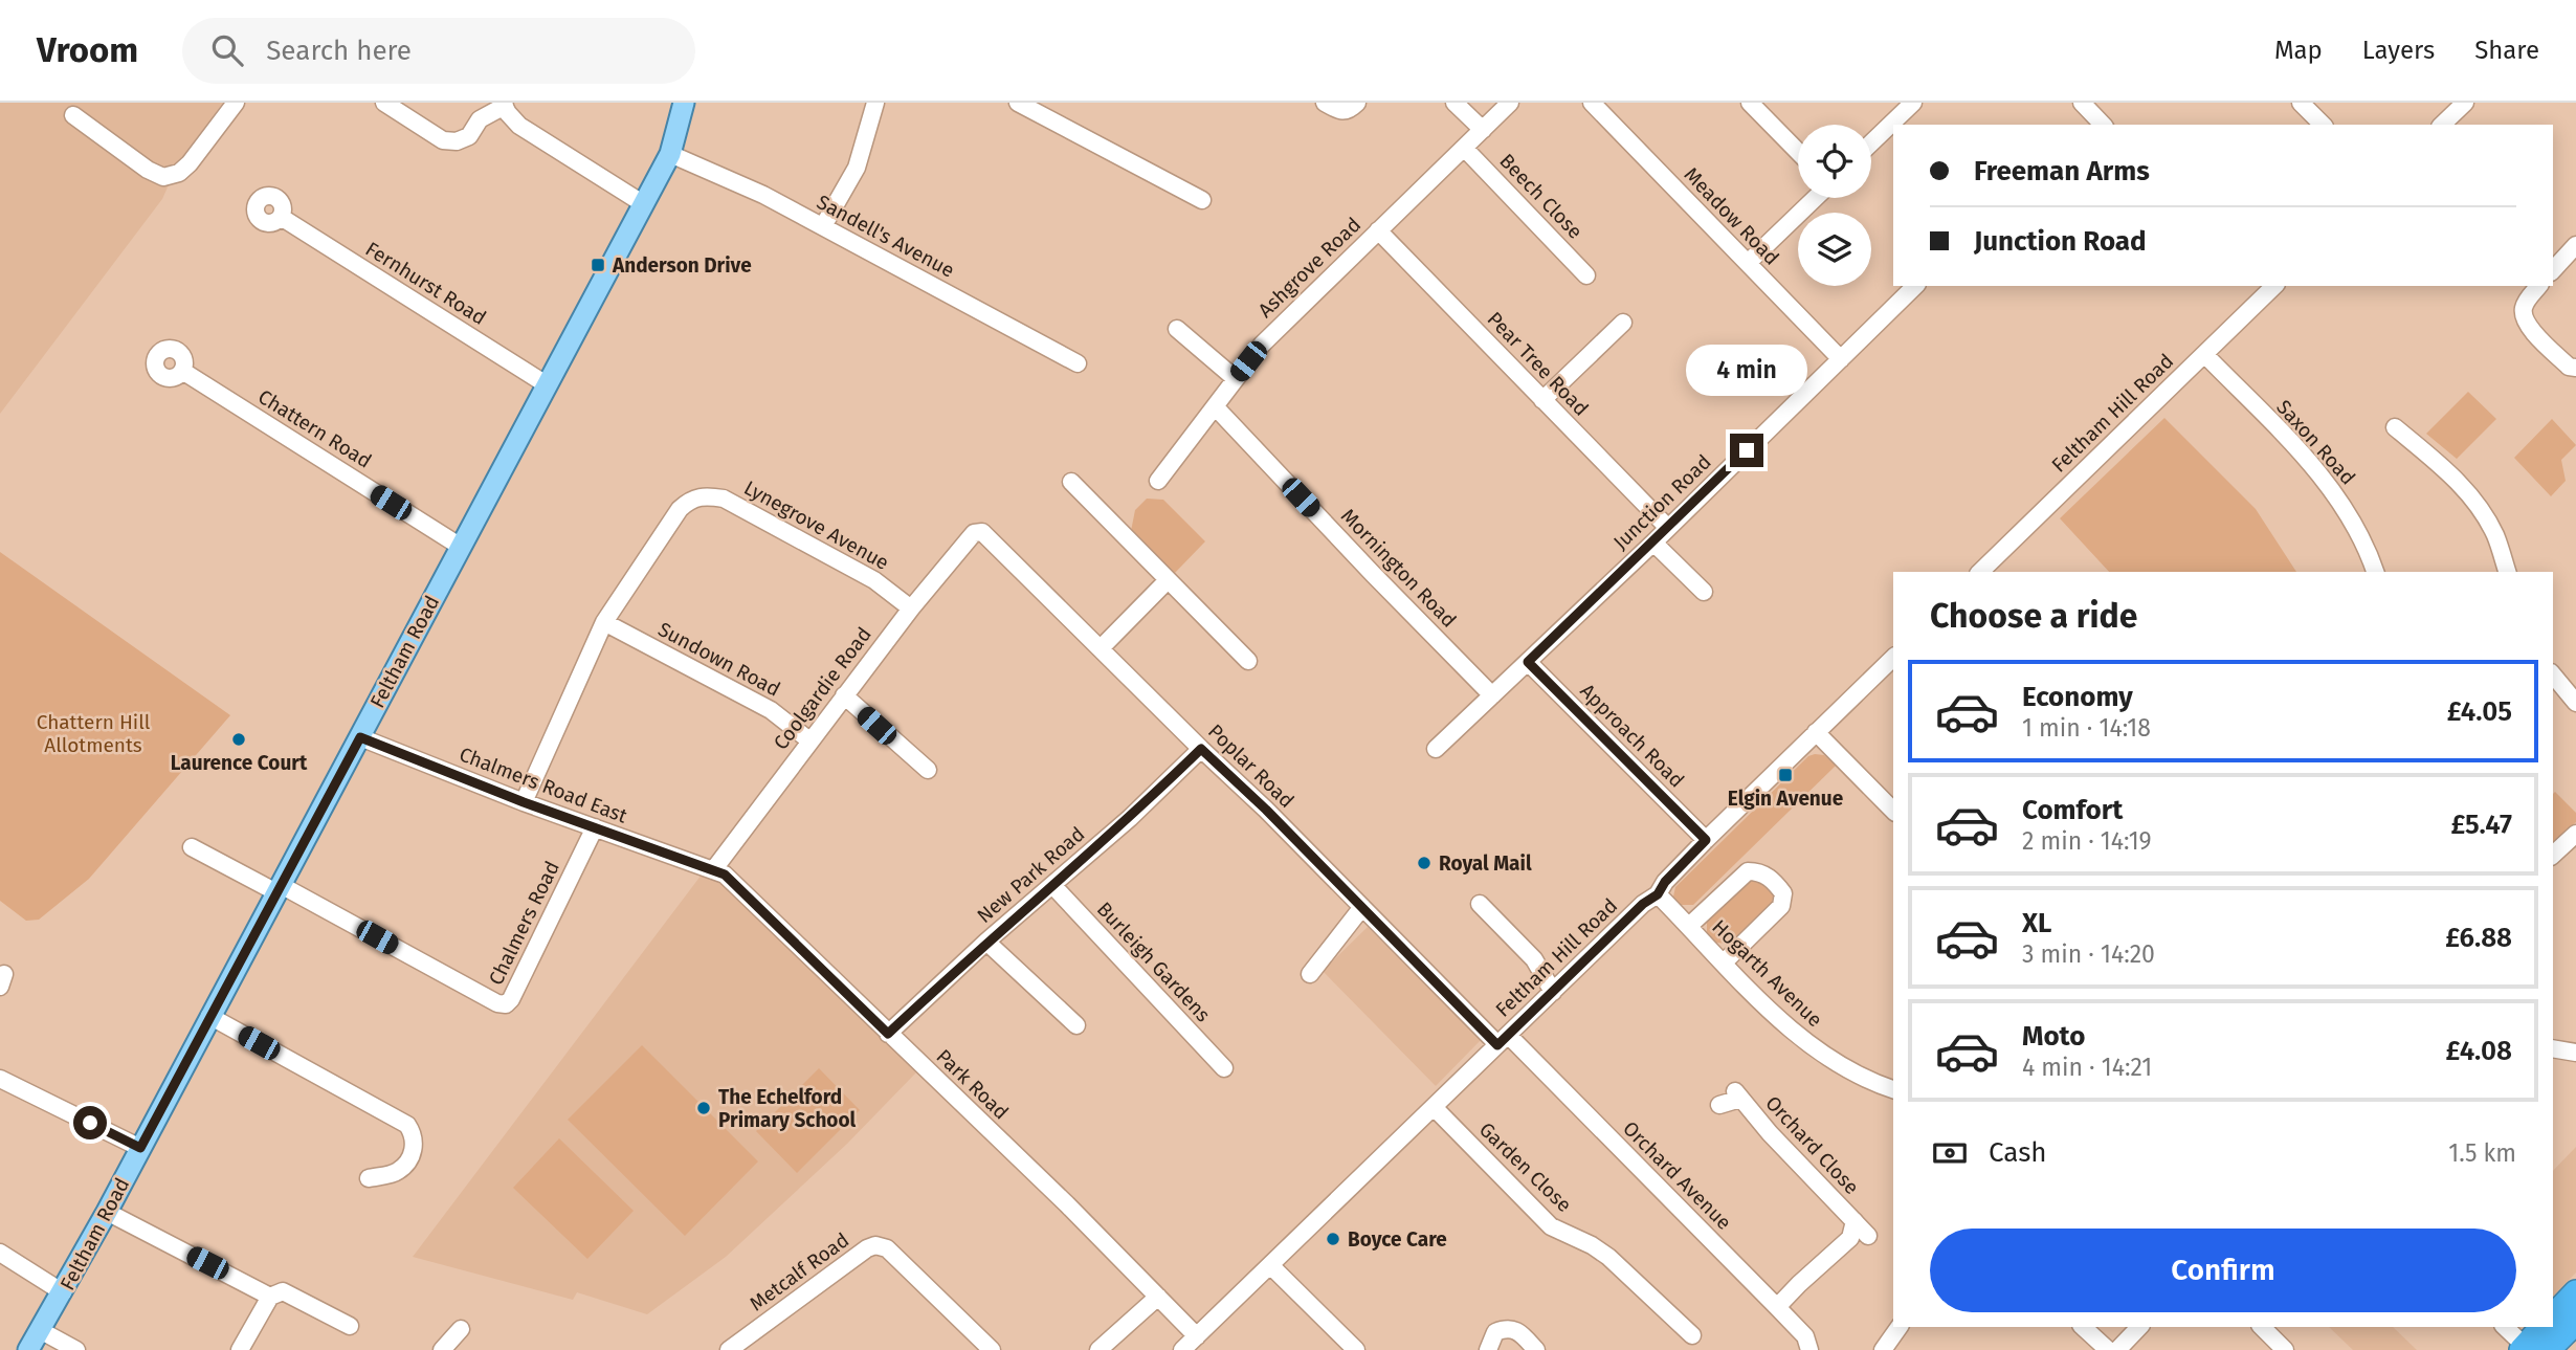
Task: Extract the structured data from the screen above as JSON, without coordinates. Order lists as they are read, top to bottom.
{
  "streets": {
    "main road": ["Feltham Road"],
    "street": [
      "Beech Close",
      "Meadow Road",
      "Sandell's Avenue",
      "Ashgrove Road",
      "Fernhurst Road",
      "Pear Tree Road",
      "Feltham Hill Road",
      "Chattern Road",
      "Saxon Road",
      "Junction Road",
      "Lynegrove Avenue",
      "Mornington Road",
      "Sundown Road",
      "Coolgardie Road",
      "Approach Road",
      "Poplar Road",
      "Chalmers Road East",
      "New Park Road",
      "Chalmers Road",
      "Burleigh Gardens",
      "Hogarth Avenue",
      "Park Road",
      "Orchard Close",
      "Garden Close",
      "Orchard Avenue",
      "Metcalf Road"
    ]
  },
  "crossings": [
    ["Beech Close", "Ashgrove Road"],
    ["Meadow Road", "Junction Road"],
    ["Sandell's Avenue", "Feltham Road"],
    ["Ashgrove Road", "Pear Tree Road"],
    ["Ashgrove Road", "Mornington Road"],
    ["Fernhurst Road", "Feltham Road"],
    ["Pear Tree Road", "Junction Road"],
    ["Feltham Hill Road", "Saxon Road"],
    ["Feltham Hill Road", "Approach Road"],
    ["Feltham Hill Road", "Poplar Road"],
    ["Feltham Hill Road", "Hogarth Avenue"],
    ["Feltham Hill Road", "Park Road"],
    ["Feltham Hill Road", "Garden Close"],
    ["Feltham Hill Road", "Orchard Avenue"],
    ["Chattern Road", "Feltham Road"],
    ["Junction Road", "Mornington Road"],
    ["Junction Road", "Approach Road"],
    ["Lynegrove Avenue", "Sundown Road"],
    ["Lynegrove Avenue", "Coolgardie Road"],
    ["Lynegrove Avenue", "Chalmers Road East"],
    ["Feltham Road", "Chalmers Road East"],
    ["Feltham Road", "Chalmers Road"],
    ["Sundown Road", "Coolgardie Road"],
    ["Coolgardie Road", "Poplar Road"],
    ["Coolgardie Road", "Chalmers Road East"],
    ["Coolgardie Road", "Park Road"],
    ["Poplar Road", "New Park Road"],
    ["Poplar Road", "Orchard Avenue"],
    ["Chalmers Road East", "Chalmers Road"],
    ["Chalmers Road East", "Park Road"],
    ["New Park Road", "Burleigh Gardens"],
    ["New Park Road", "Park Road"],
    ["Orchard Close", "Orchard Avenue"]
  ],
  "parks": ["Chattern Hill Allotments"],
  "places": {
    "transit": ["Anderson Drive", "Elgin Avenue"],
    "other": [
      "Laurence Court",
      "Royal Mail",
      "The Echelford Primary School",
      "Boyce Care"
    ]
  },
  "page": {
    "header": "Vroom",
    "search": "Search here",
    "nav": ["Map", "Layers", "Share"],
    "banner": ["Freeman Arms", "Junction Road"],
    "bubble": "4 min",
    "heading": "Choose a ride",
    "list": [
      {
        "name": "Economy",
        "note": "1 min · 14:18",
        "value": "£4.05"
      },
      {
        "name": "Comfort",
        "note": "2 min · 14:19",
        "value": "£5.47"
      },
      {
        "name": "XL",
        "note": "3 min · 14:20",
        "value": "£6.88"
      },
      {
        "name": "Moto",
        "note": "4 min · 14:21",
        "value": "£4.08"
      }
    ],
    "pay": ["Cash", "1.5 km"],
    "buttons": "Confirm"
  }
}
